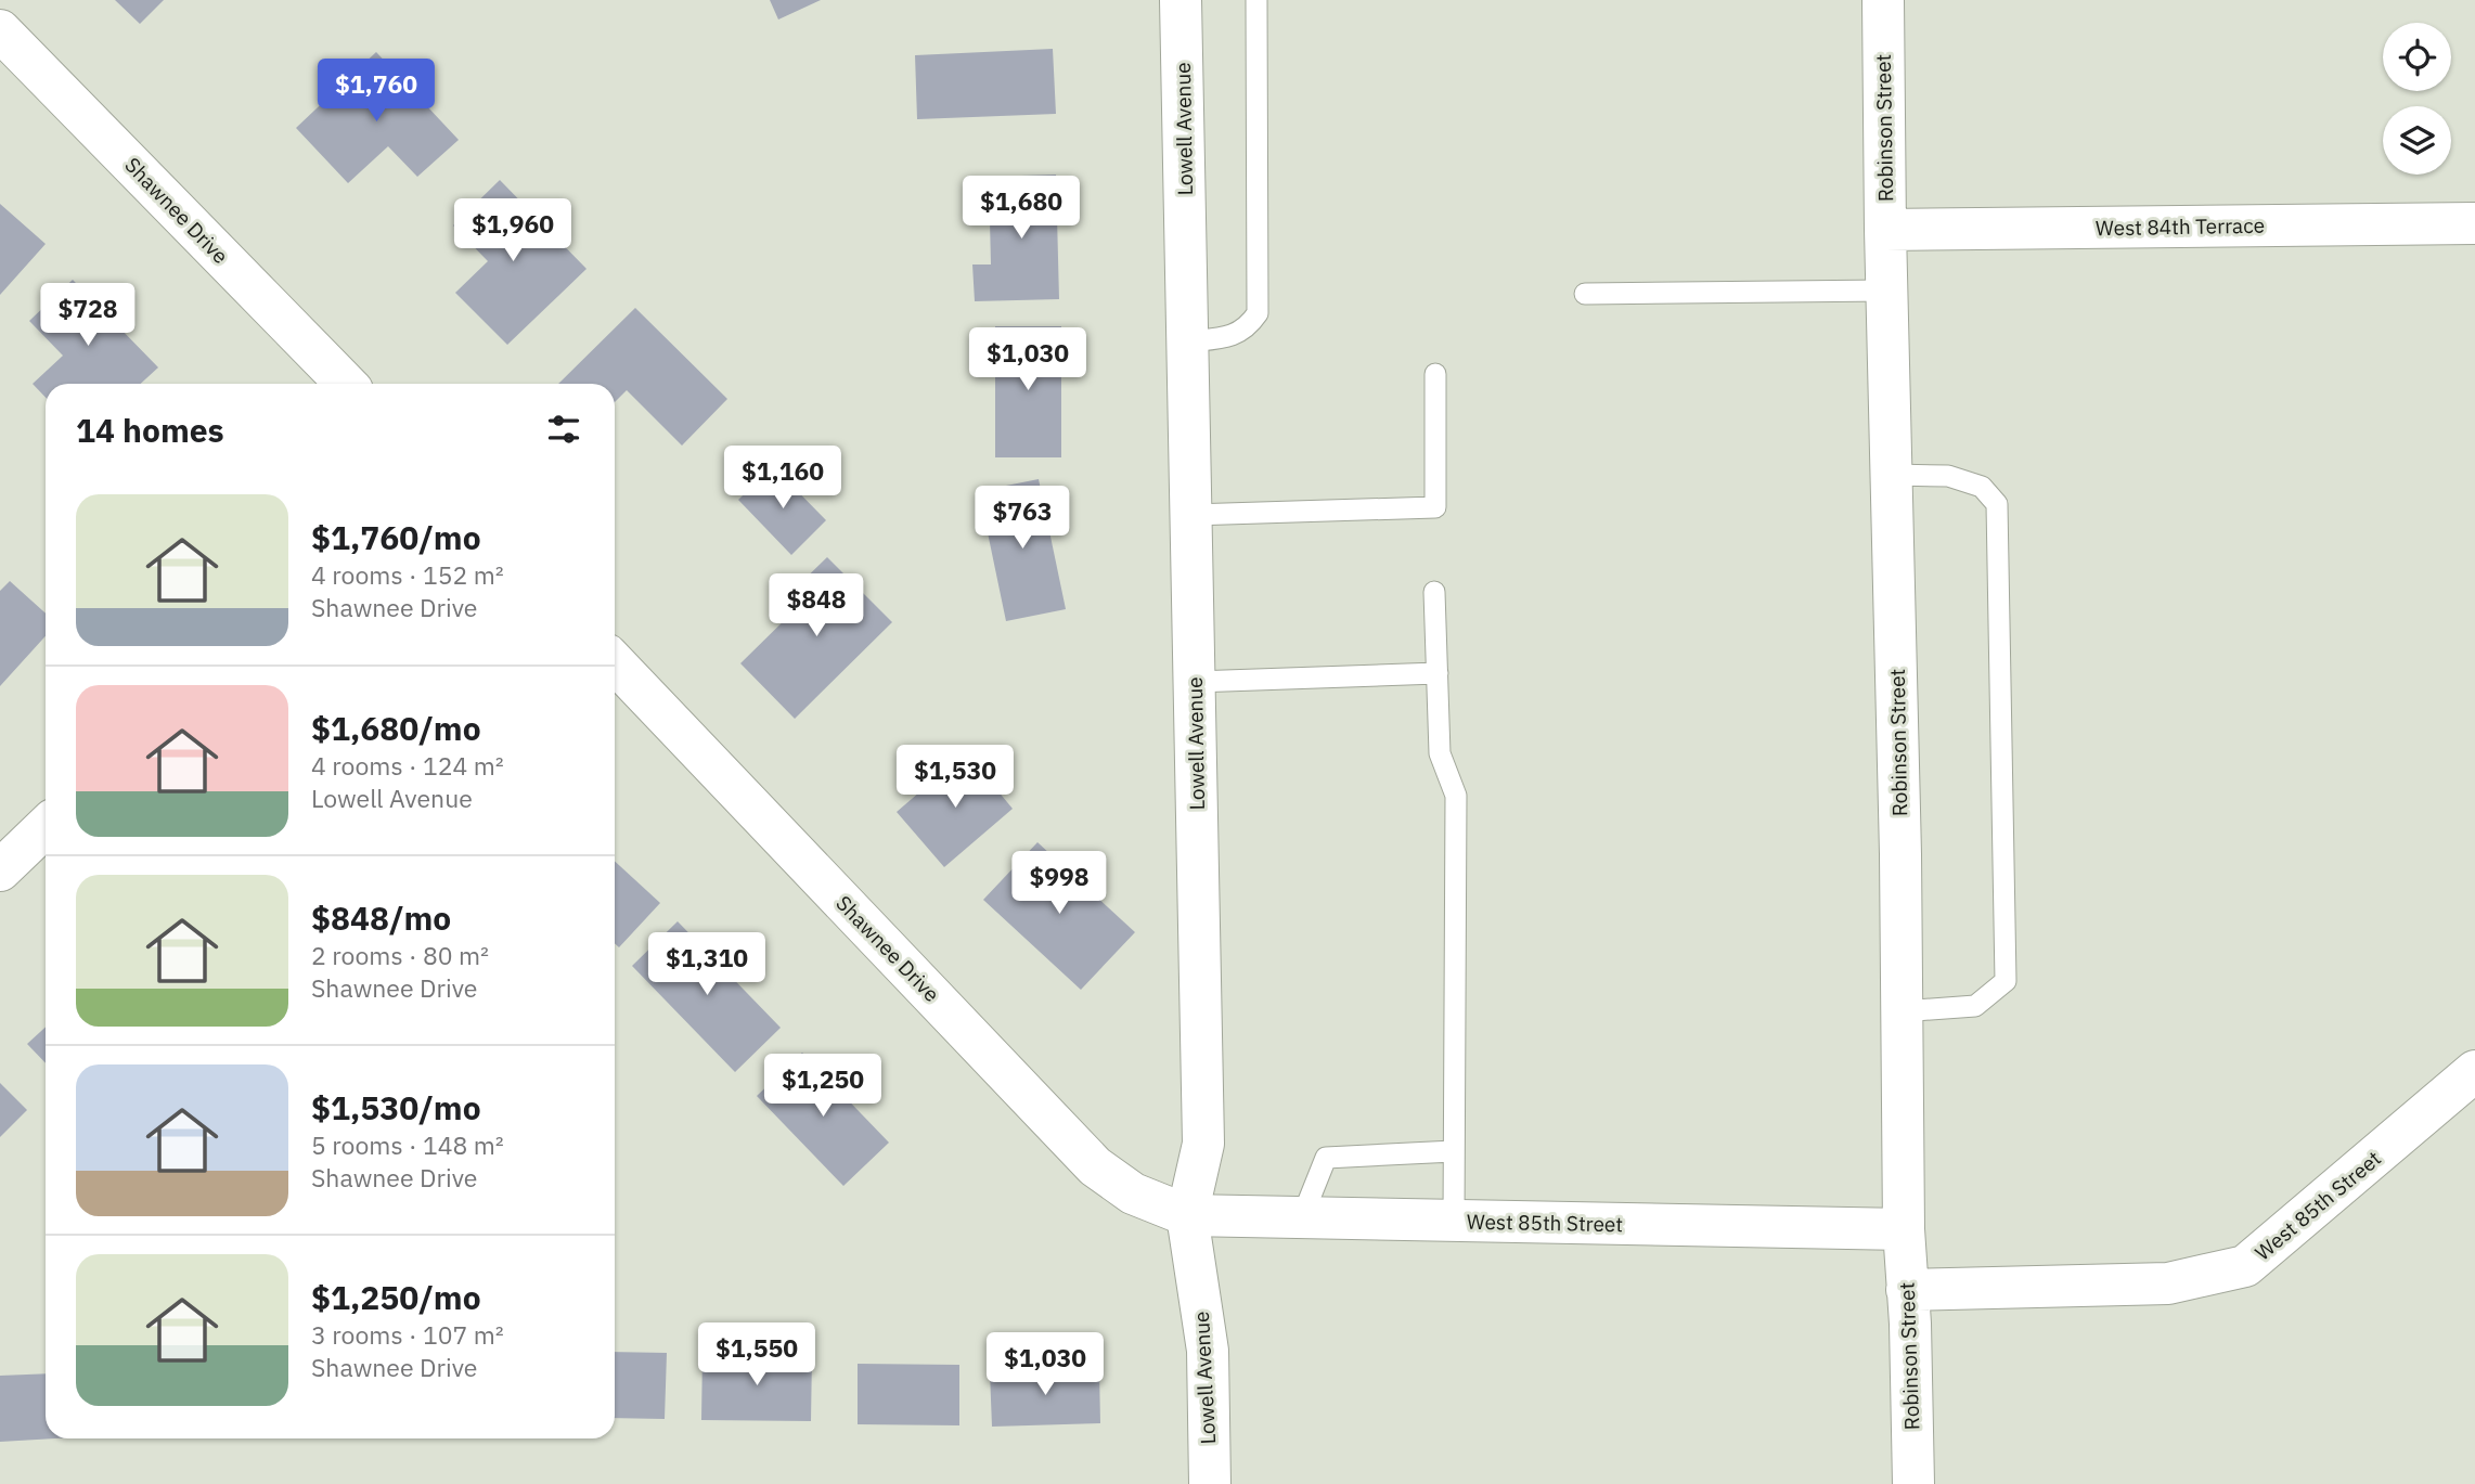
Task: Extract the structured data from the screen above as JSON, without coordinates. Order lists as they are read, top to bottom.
{
  "streets": {
    "street": [
      "Robinson Street",
      "Lowell Avenue",
      "Shawnee Drive",
      "West 84th Terrace",
      "West 85th Street"
    ]
  },
  "crossings": [
    ["Robinson Street", "West 84th Terrace"],
    ["Robinson Street", "West 85th Street"],
    ["Lowell Avenue", "Shawnee Drive"],
    ["Lowell Avenue", "West 85th Street"],
    ["Shawnee Drive", "West 85th Street"]
  ],
  "page": {
    "price": [
      "$1,760",
      "$1,680",
      "$1,960",
      "$728",
      "$1,030",
      "$1,160",
      "$763",
      "$848",
      "$1,530",
      "$998",
      "$1,310",
      "$1,250",
      "$1,550",
      "$1,030"
    ],
    "heading": "14 homes",
    "list": [
      {
        "name": "$1,760/mo",
        "note": "4 rooms · 152 m² · Shawnee Drive"
      },
      {
        "name": "$1,680/mo",
        "note": "4 rooms · 124 m² · Lowell Avenue"
      },
      {
        "name": "$848/mo",
        "note": "2 rooms · 80 m² · Shawnee Drive"
      },
      {
        "name": "$1,530/mo",
        "note": "5 rooms · 148 m² · Shawnee Drive"
      },
      {
        "name": "$1,250/mo",
        "note": "3 rooms · 107 m² · Shawnee Drive"
      }
    ]
  }
}
